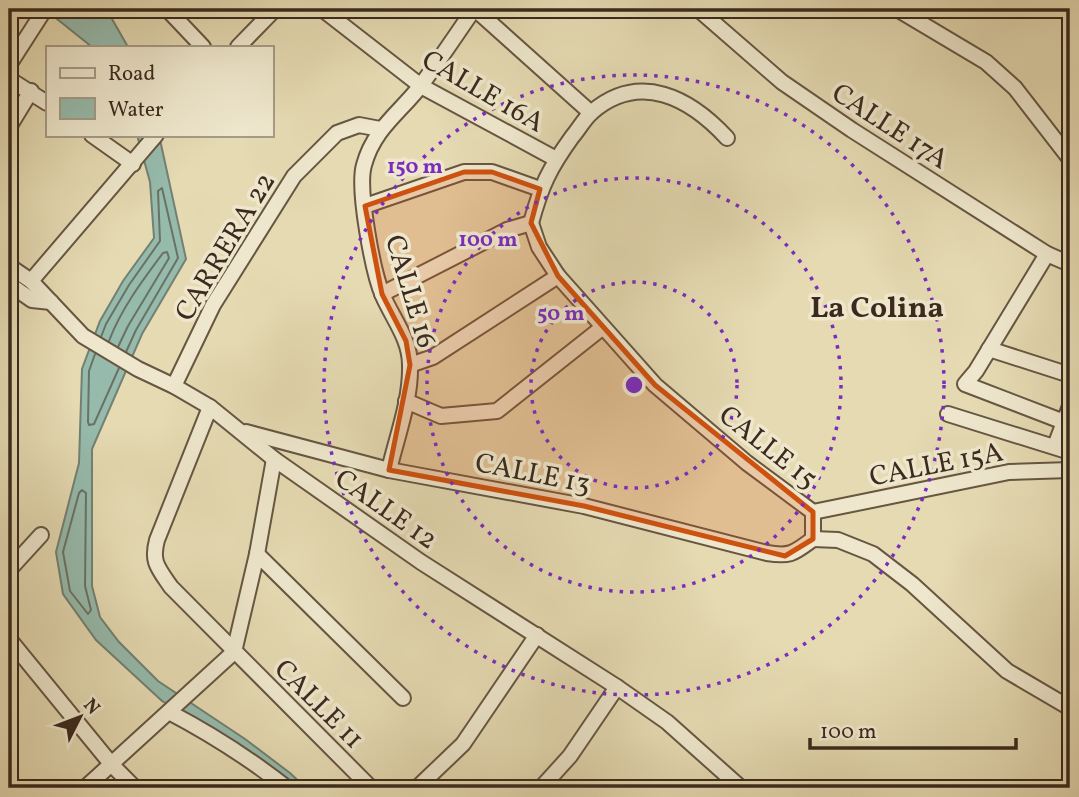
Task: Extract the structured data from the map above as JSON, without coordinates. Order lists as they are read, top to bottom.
{
  "streets": {
    "street": [
      "CALLE 16A",
      "CALLE 17A",
      "CARRERA 22",
      "CALLE 16",
      "CALLE 15",
      "CALLE 15A",
      "CALLE 13",
      "CALLE 12",
      "CALLE 11"
    ]
  },
  "crossings": [
    ["CARRERA 22", "CALLE 16"],
    ["CARRERA 22", "CALLE 12"],
    ["CALLE 16", "CALLE 13"],
    ["CALLE 15", "CALLE 15A"],
    ["CALLE 15", "CALLE 13"],
    ["CALLE 13", "CALLE 12"]
  ],
  "districts": ["La Colina"],
  "legend": ["Road", "Water"],
  "scale_bar": "100 m",
  "north": "top right",
  "rings": ["150 m", "100 m", "50 m"]
}
